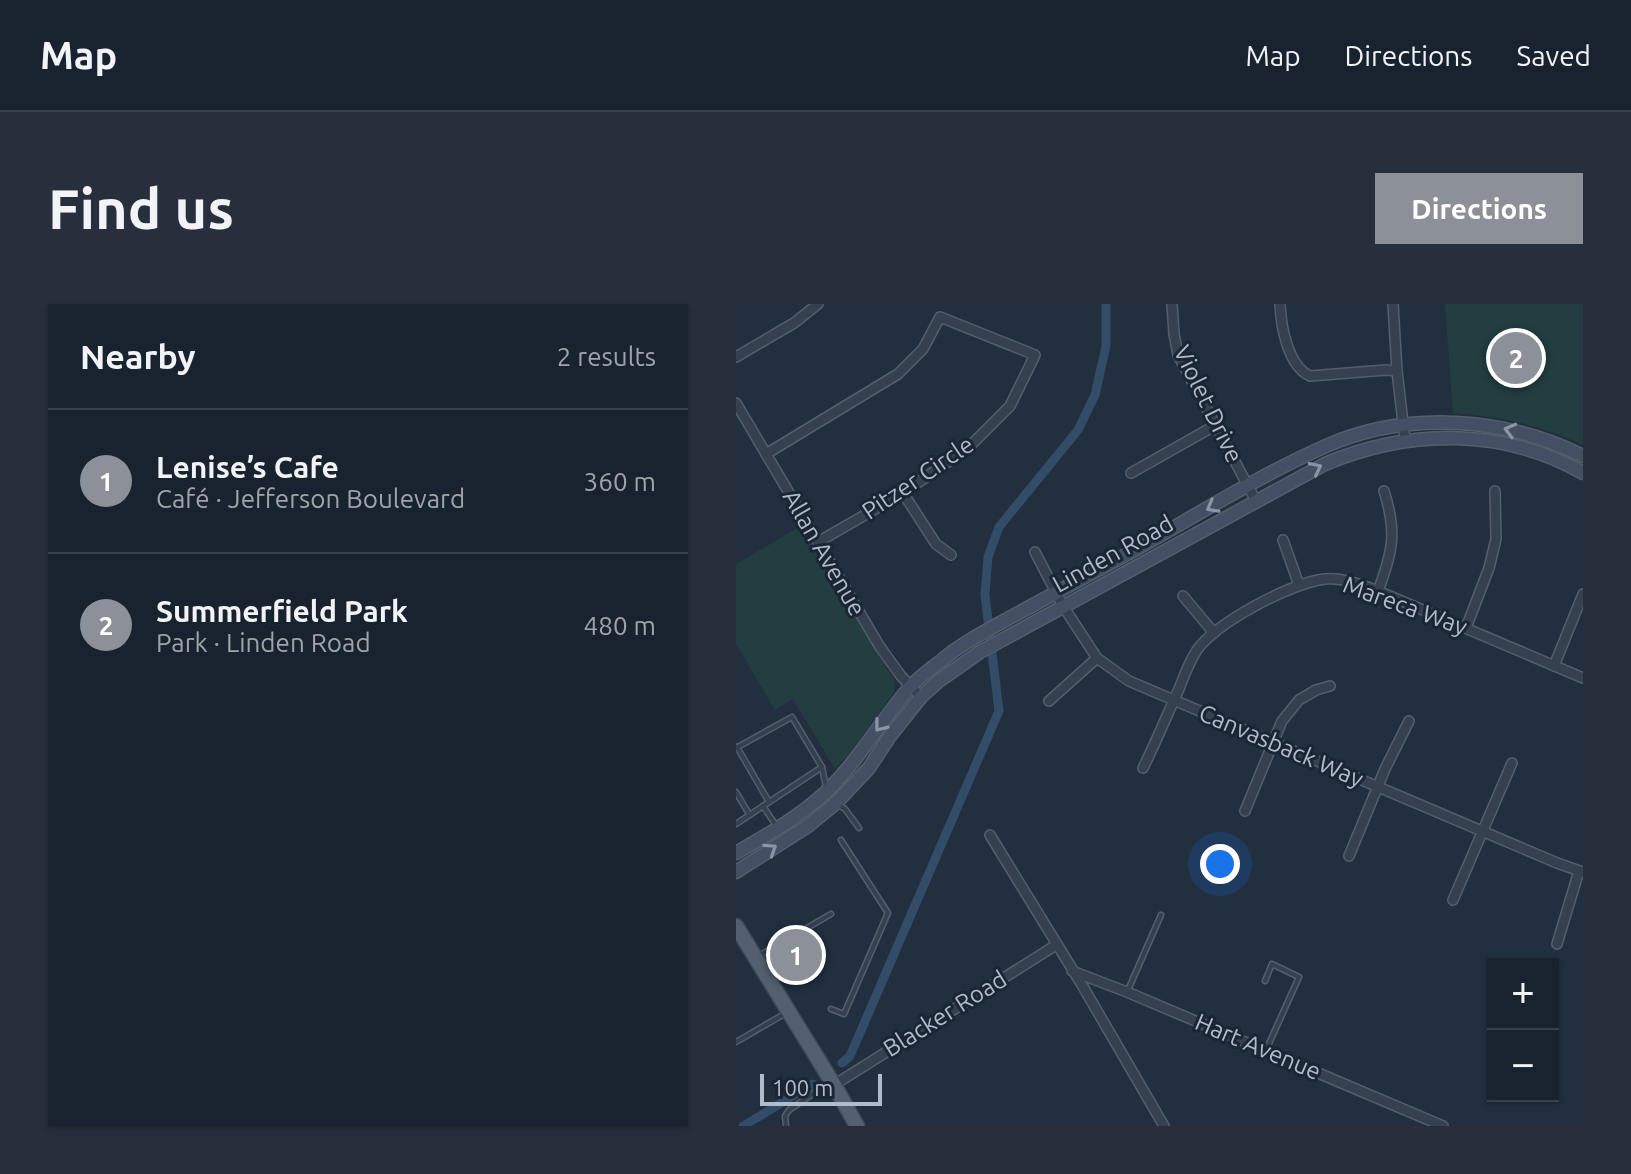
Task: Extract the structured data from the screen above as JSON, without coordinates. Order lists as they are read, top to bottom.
{
  "streets": {
    "street": [
      "Violet Drive",
      "Pitzer Circle",
      "Allan Avenue",
      "Linden Road",
      "Mareca Way",
      "Canvasback Way",
      "Blacker Road",
      "Hart Avenue"
    ]
  },
  "crossings": [
    ["Violet Drive", "Linden Road"],
    ["Pitzer Circle", "Allan Avenue"],
    ["Allan Avenue", "Linden Road"],
    ["Linden Road", "Canvasback Way"],
    ["Mareca Way", "Canvasback Way"]
  ],
  "scale_bar": "100 m",
  "page": {
    "header": "Map",
    "nav": ["Map", "Directions", "Saved"],
    "buttons": "Directions",
    "title": "Find us",
    "heading": ["Nearby", "2 results"],
    "pins": ["2", "1"],
    "list": [
      {
        "mark": "1",
        "name": "Lenise’s Cafe",
        "note": "Café · Jefferson Boulevard",
        "value": "360 m"
      },
      {
        "mark": "2",
        "name": "Summerfield Park",
        "note": "Park · Linden Road",
        "value": "480 m"
      }
    ],
    "map_buttons": ["+", "−"],
    "scale": "100 m"
  }
}
